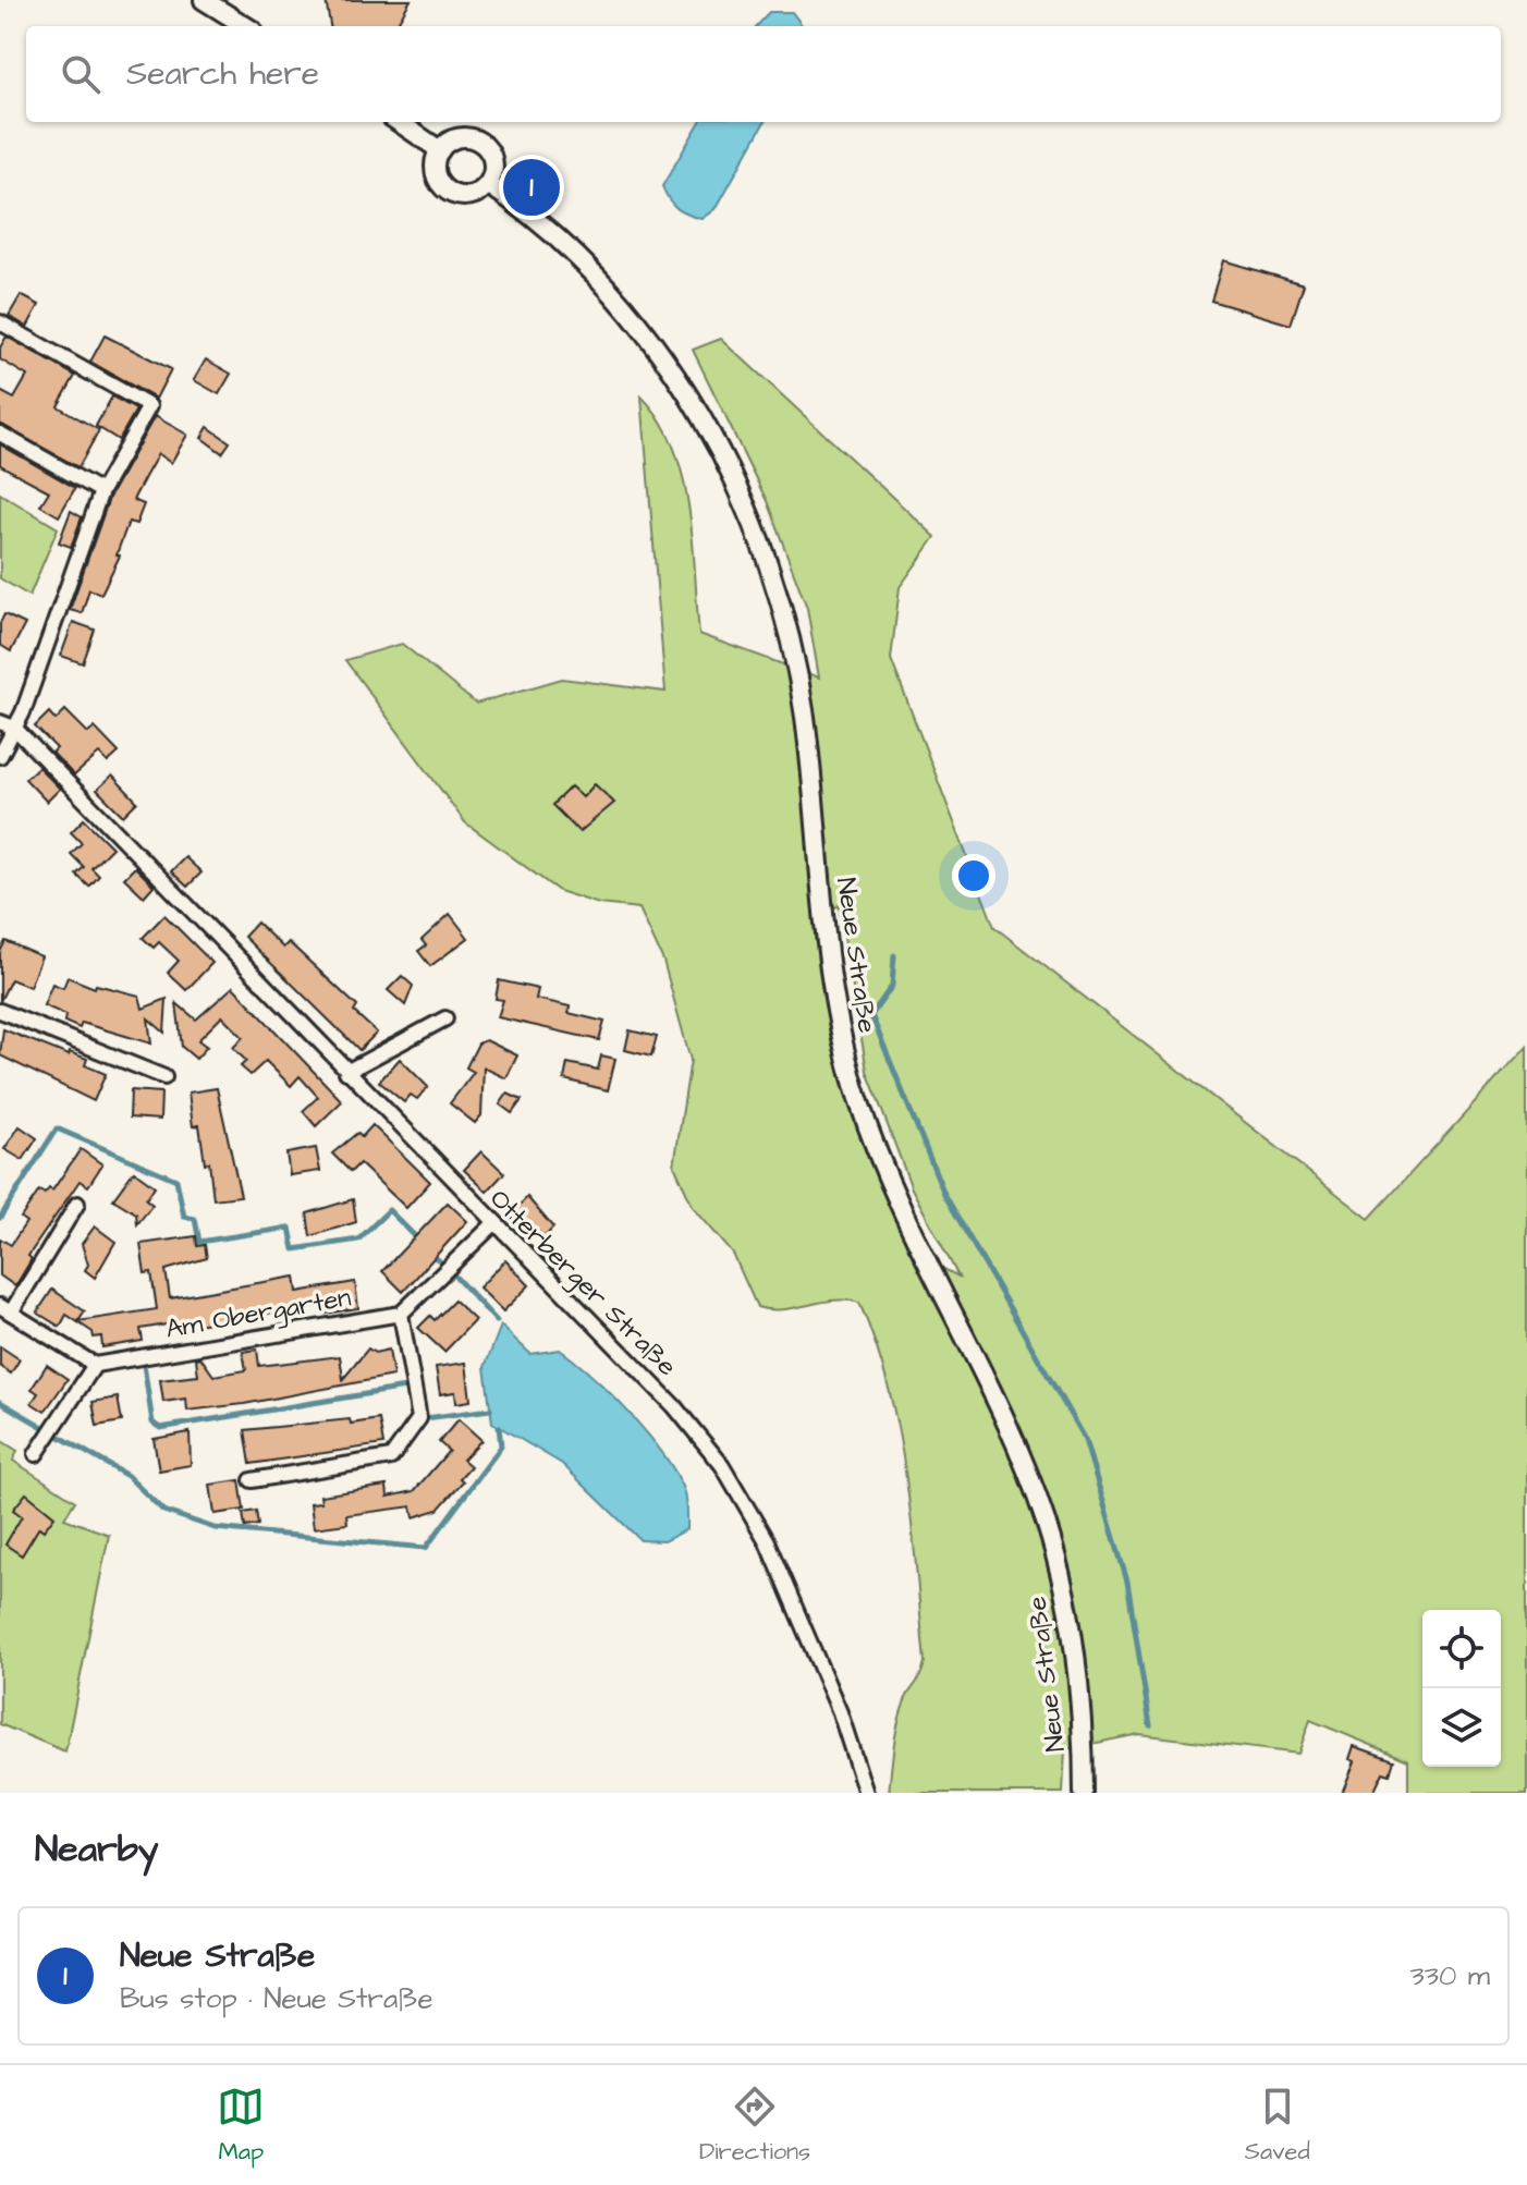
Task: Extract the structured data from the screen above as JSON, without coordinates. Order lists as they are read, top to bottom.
{
  "streets": {
    "main road": ["Neue Straße"],
    "street": ["Otterberger Straße", "Am Obergarten"]
  },
  "page": {
    "search": "Search here",
    "pins": "1",
    "heading": "Nearby",
    "list": [
      {
        "mark": "1",
        "name": "Neue Straße",
        "note": "Bus stop · Neue Straße",
        "value": "330 m"
      }
    ],
    "nav": ["Map", "Directions", "Saved"]
  }
}
